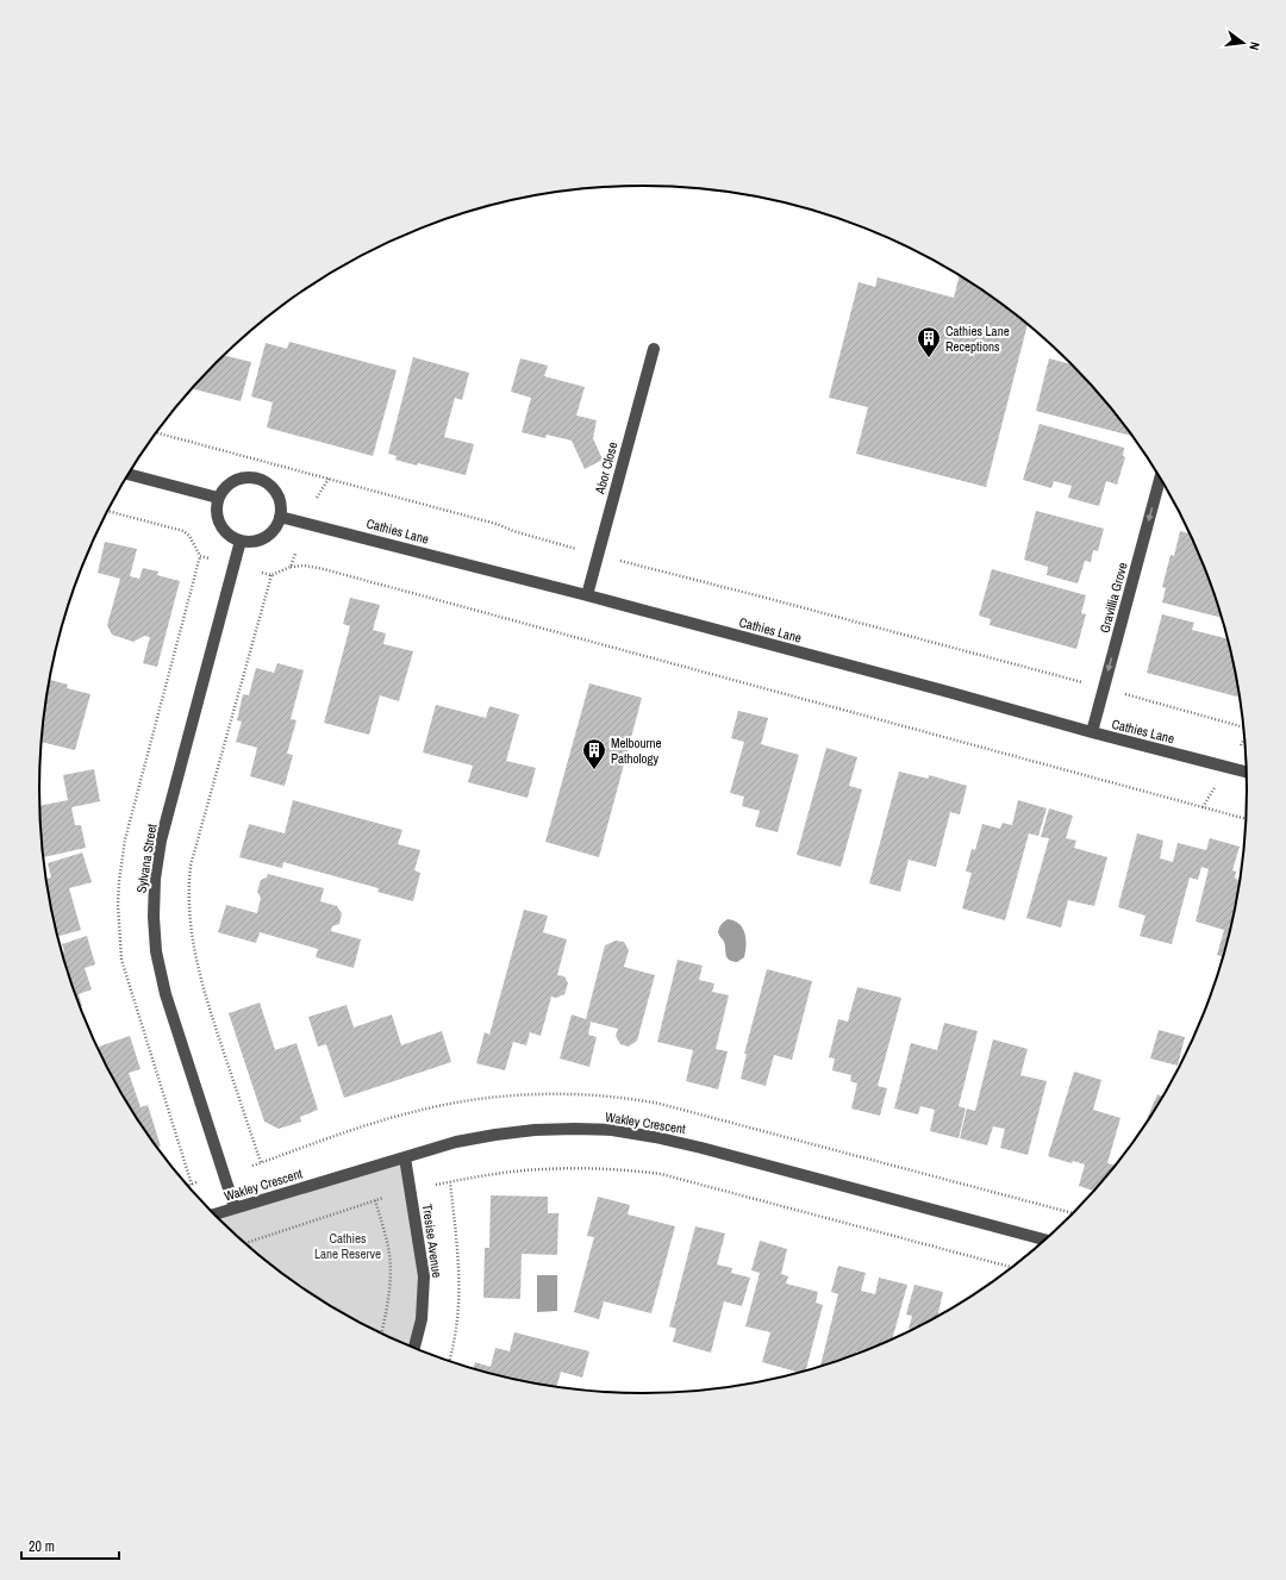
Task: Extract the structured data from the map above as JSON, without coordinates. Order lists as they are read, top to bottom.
{
  "streets": {
    "street": [
      "Abor Close",
      "Cathies Lane",
      "Gravillia Grove",
      "Sylvana Street",
      "Wakley Crescent",
      "Tresise Avenue"
    ]
  },
  "crossings": [
    ["Abor Close", "Cathies Lane"],
    ["Cathies Lane", "Gravillia Grove"],
    ["Cathies Lane", "Sylvana Street"],
    ["Sylvana Street", "Wakley Crescent"],
    ["Wakley Crescent", "Tresise Avenue"]
  ],
  "one_way": ["Gravillia Grove"],
  "parks": ["Cathies Lane Reserve"],
  "places": {
    "building": ["Cathies Lane Receptions", "Melbourne Pathology"]
  },
  "scale_bar": "20 m",
  "north": "right"
}
